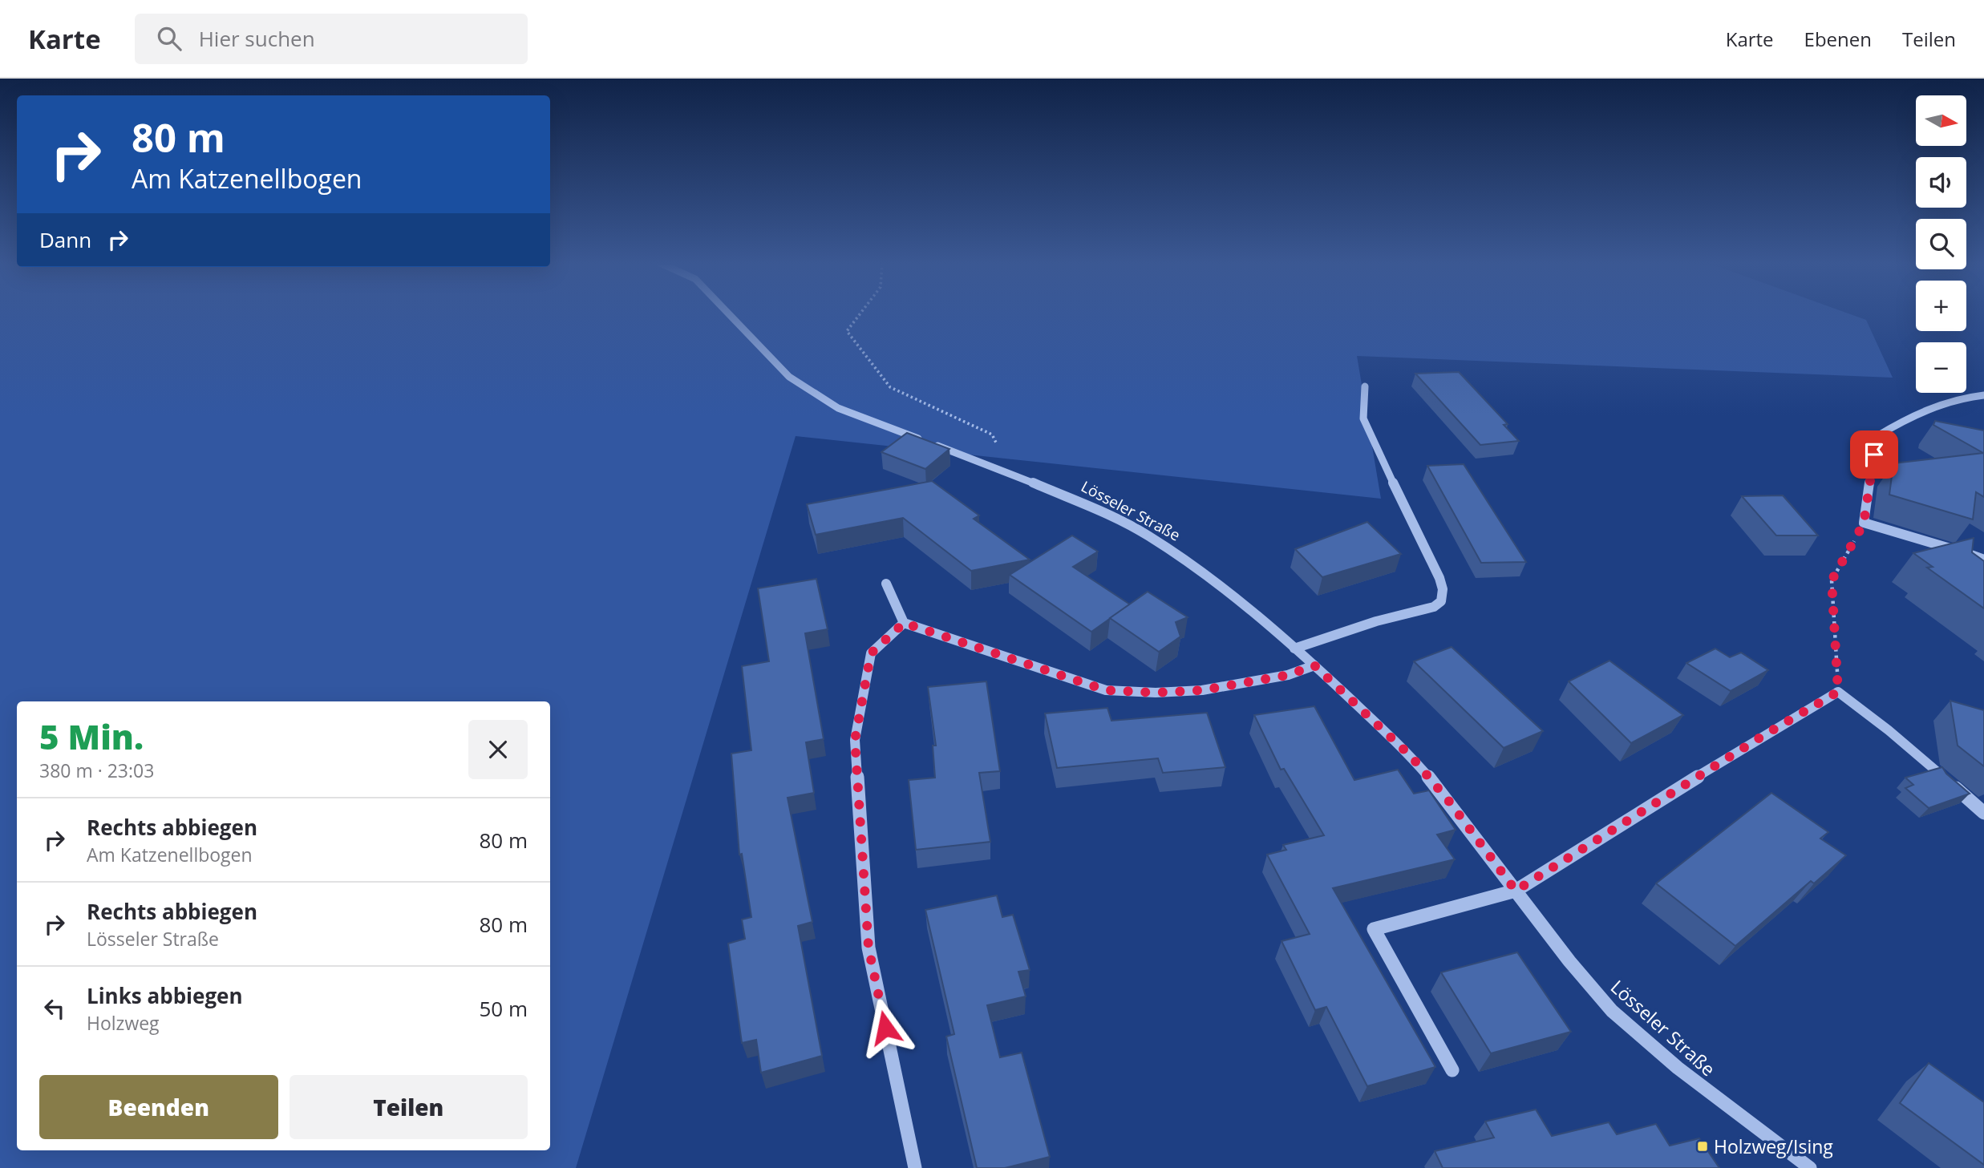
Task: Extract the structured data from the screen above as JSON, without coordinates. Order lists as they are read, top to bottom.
{
  "streets": {
    "street": ["Lösseler Straße"]
  },
  "places": {
    "transit": ["Holzweg/Ising"]
  },
  "north": "right",
  "page": {
    "header": "Karte",
    "search": "Hier suchen",
    "nav": ["Karte", "Ebenen", "Teilen"],
    "map_buttons": ["+", "−"],
    "turn": ["80 m", "Am Katzenellbogen"],
    "then": "Dann",
    "heading": ["5 Min.", "380 m · 23:03"],
    "list": [
      {
        "name": "Rechts abbiegen",
        "note": "Am Katzenellbogen",
        "value": "80 m"
      },
      {
        "name": "Rechts abbiegen",
        "note": "Lösseler Straße",
        "value": "80 m"
      },
      {
        "name": "Links abbiegen",
        "note": "Holzweg",
        "value": "50 m"
      }
    ],
    "buttons": ["Beenden", "Teilen"]
  }
}
